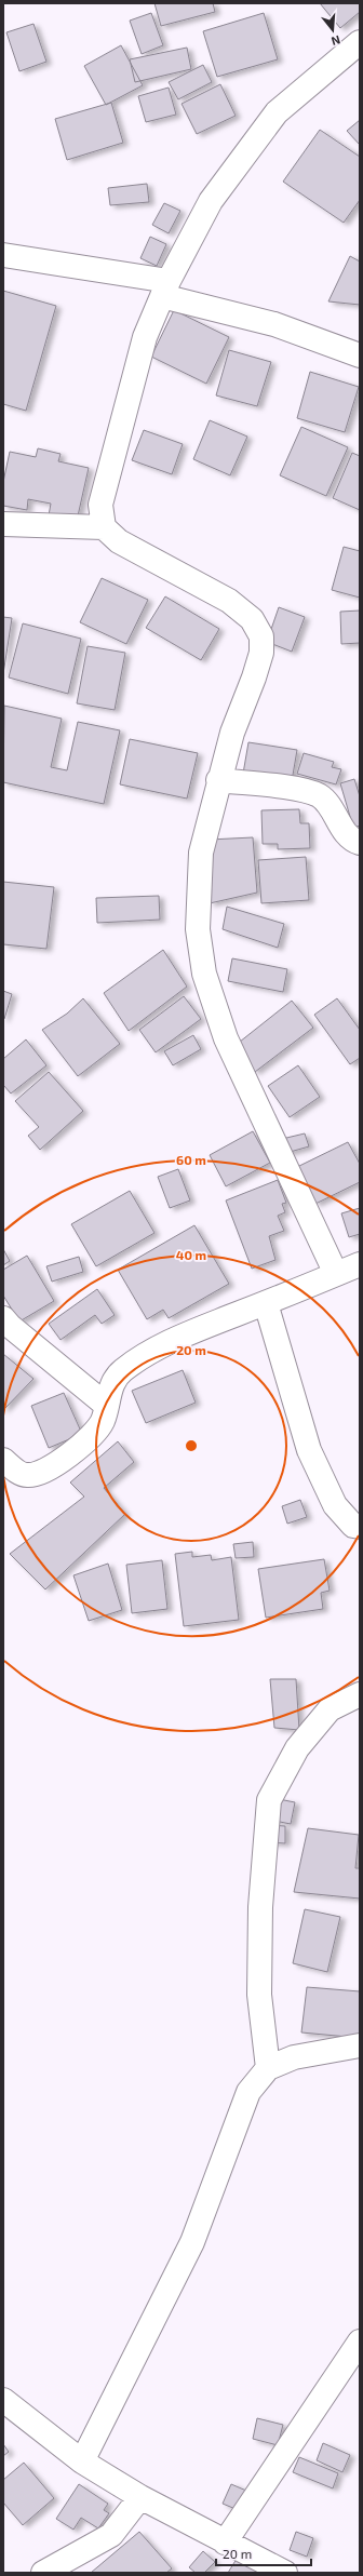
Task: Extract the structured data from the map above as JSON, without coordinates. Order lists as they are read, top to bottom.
{
  "scale_bar": "20 m",
  "north": "bottom",
  "rings": ["60 m", "40 m", "20 m"]
}
